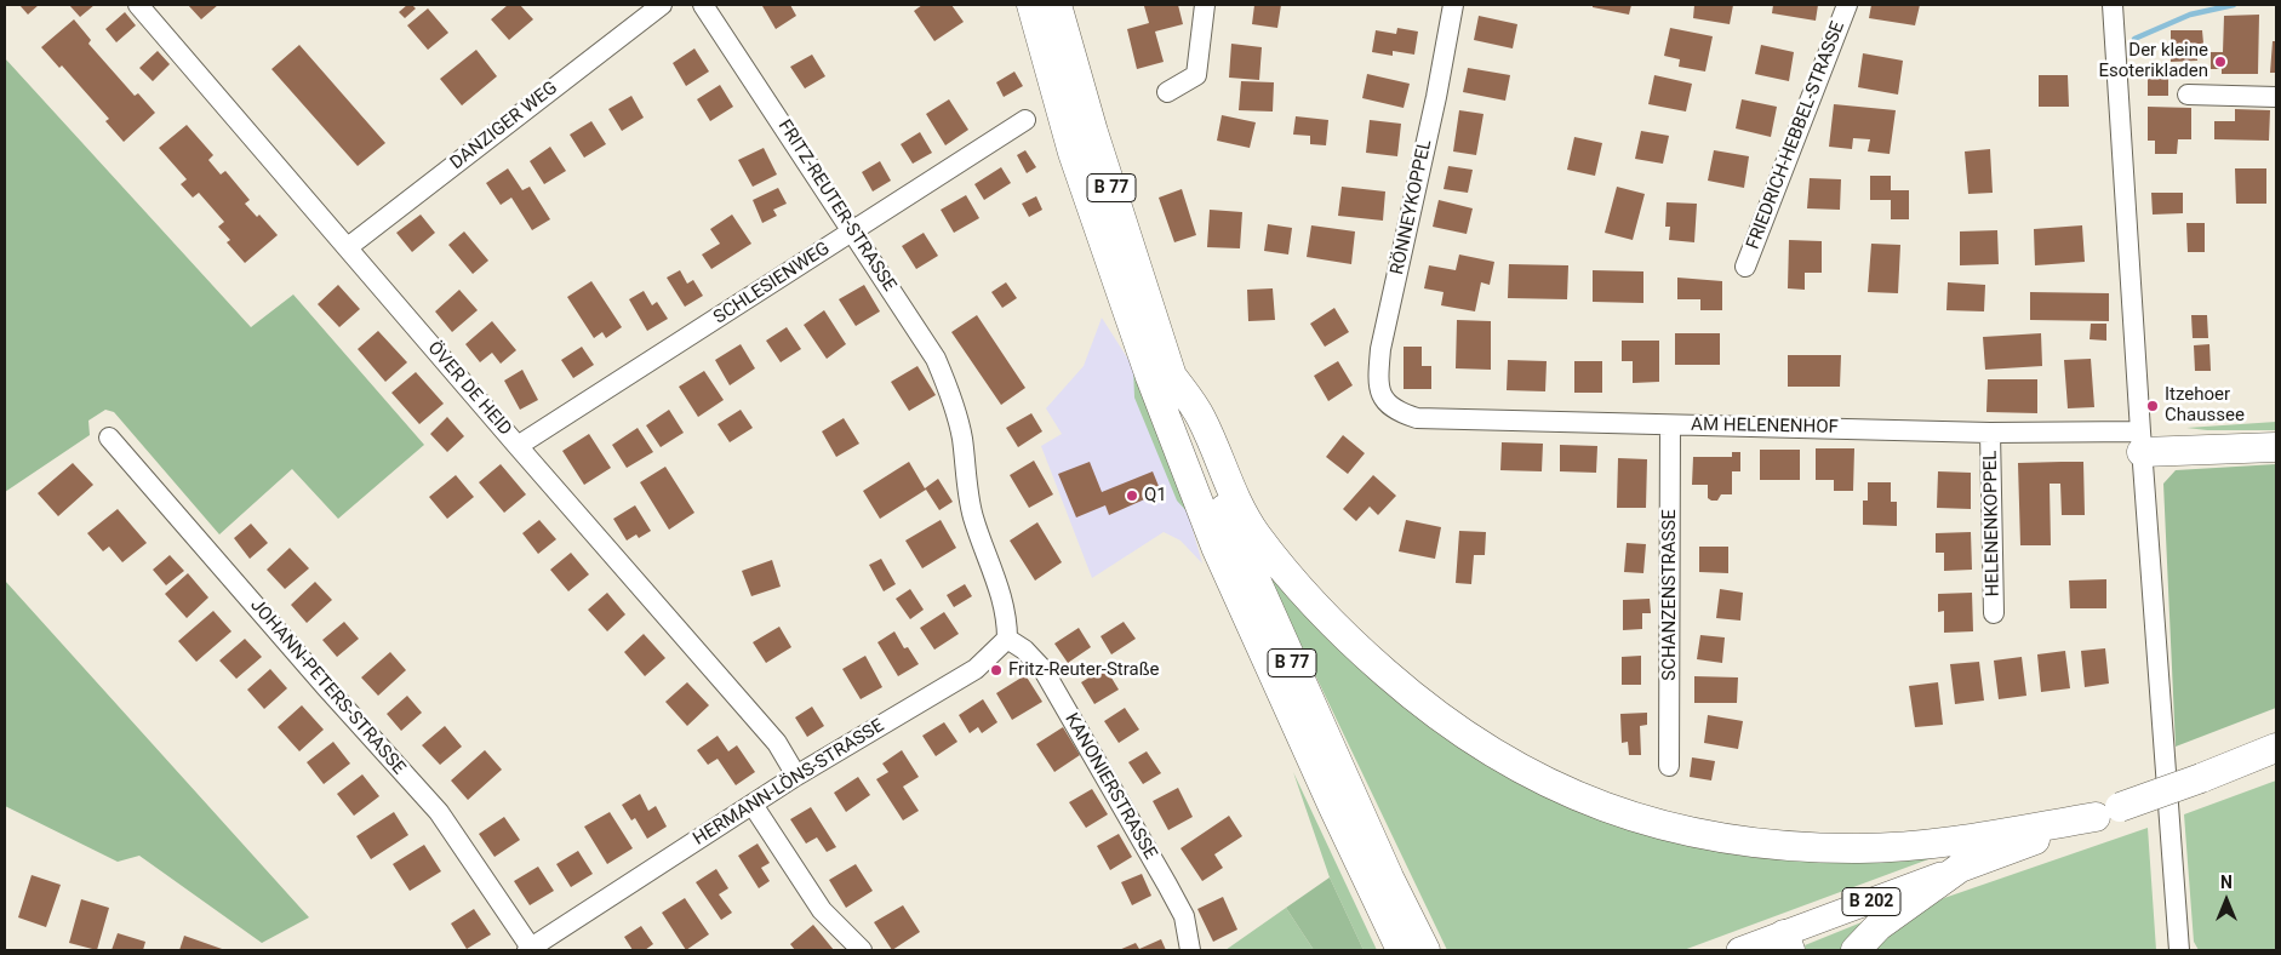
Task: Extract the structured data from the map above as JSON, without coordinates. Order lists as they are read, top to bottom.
{
  "streets": {
    "highway": ["B 77", "B 202"],
    "street": [
      "DANZIGER WEG",
      "FRIEDRICH-HEBBEL-STRASSE",
      "FRITZ-REUTER-STRASSE",
      "RÖNNEYKOPPEL",
      "SCHLESIENWEG",
      "ÖVER DE HEID",
      "AM HELENENHOF",
      "HELENENKOPPEL",
      "SCHANZENSTRASSE",
      "JOHANN-PETERS-STRASSE",
      "HERMANN-LÖNS-STRASSE",
      "KANONIERSTRASSE"
    ]
  },
  "crossings": [
    ["DANZIGER WEG", "ÖVER DE HEID"],
    ["FRITZ-REUTER-STRASSE", "SCHLESIENWEG"],
    ["FRITZ-REUTER-STRASSE", "HERMANN-LÖNS-STRASSE"],
    ["FRITZ-REUTER-STRASSE", "KANONIERSTRASSE"],
    ["RÖNNEYKOPPEL", "AM HELENENHOF"],
    ["SCHLESIENWEG", "ÖVER DE HEID"],
    ["ÖVER DE HEID", "HERMANN-LÖNS-STRASSE"],
    ["AM HELENENHOF", "HELENENKOPPEL"],
    ["AM HELENENHOF", "SCHANZENSTRASSE"],
    ["JOHANN-PETERS-STRASSE", "HERMANN-LÖNS-STRASSE"],
    ["HERMANN-LÖNS-STRASSE", "KANONIERSTRASSE"]
  ],
  "places": [
    "Der kleine Esoterikladen",
    "Itzehoer Chaussee",
    "Q1",
    "Fritz-Reuter-Straße"
  ],
  "north": "top"
}
